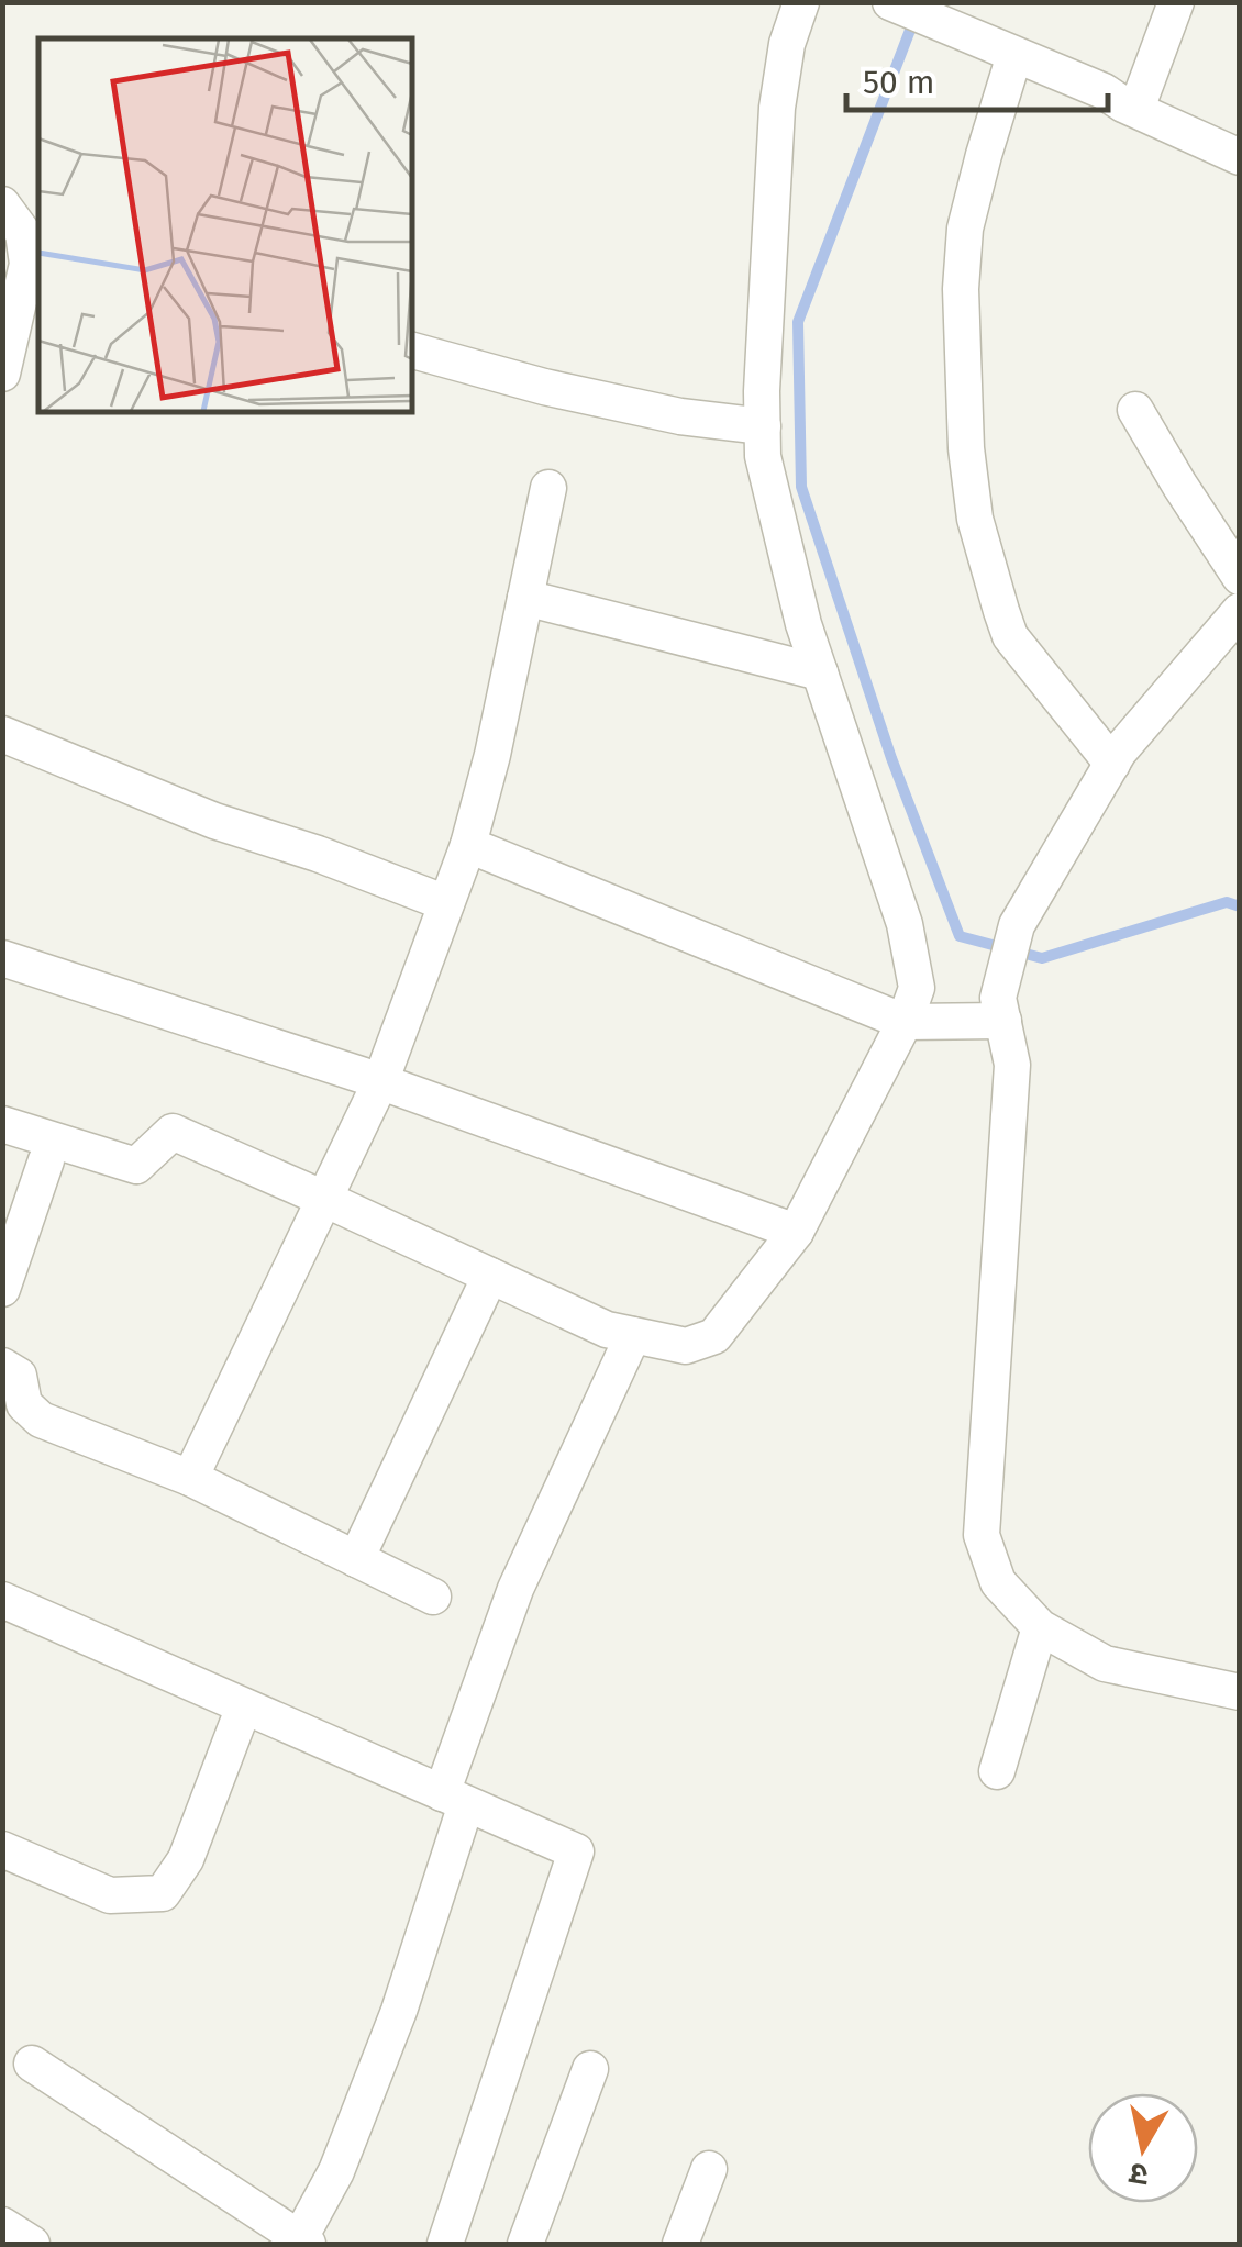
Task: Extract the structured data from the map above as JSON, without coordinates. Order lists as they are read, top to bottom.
{
  "scale_bar": "50 m",
  "north": "bottom"
}
